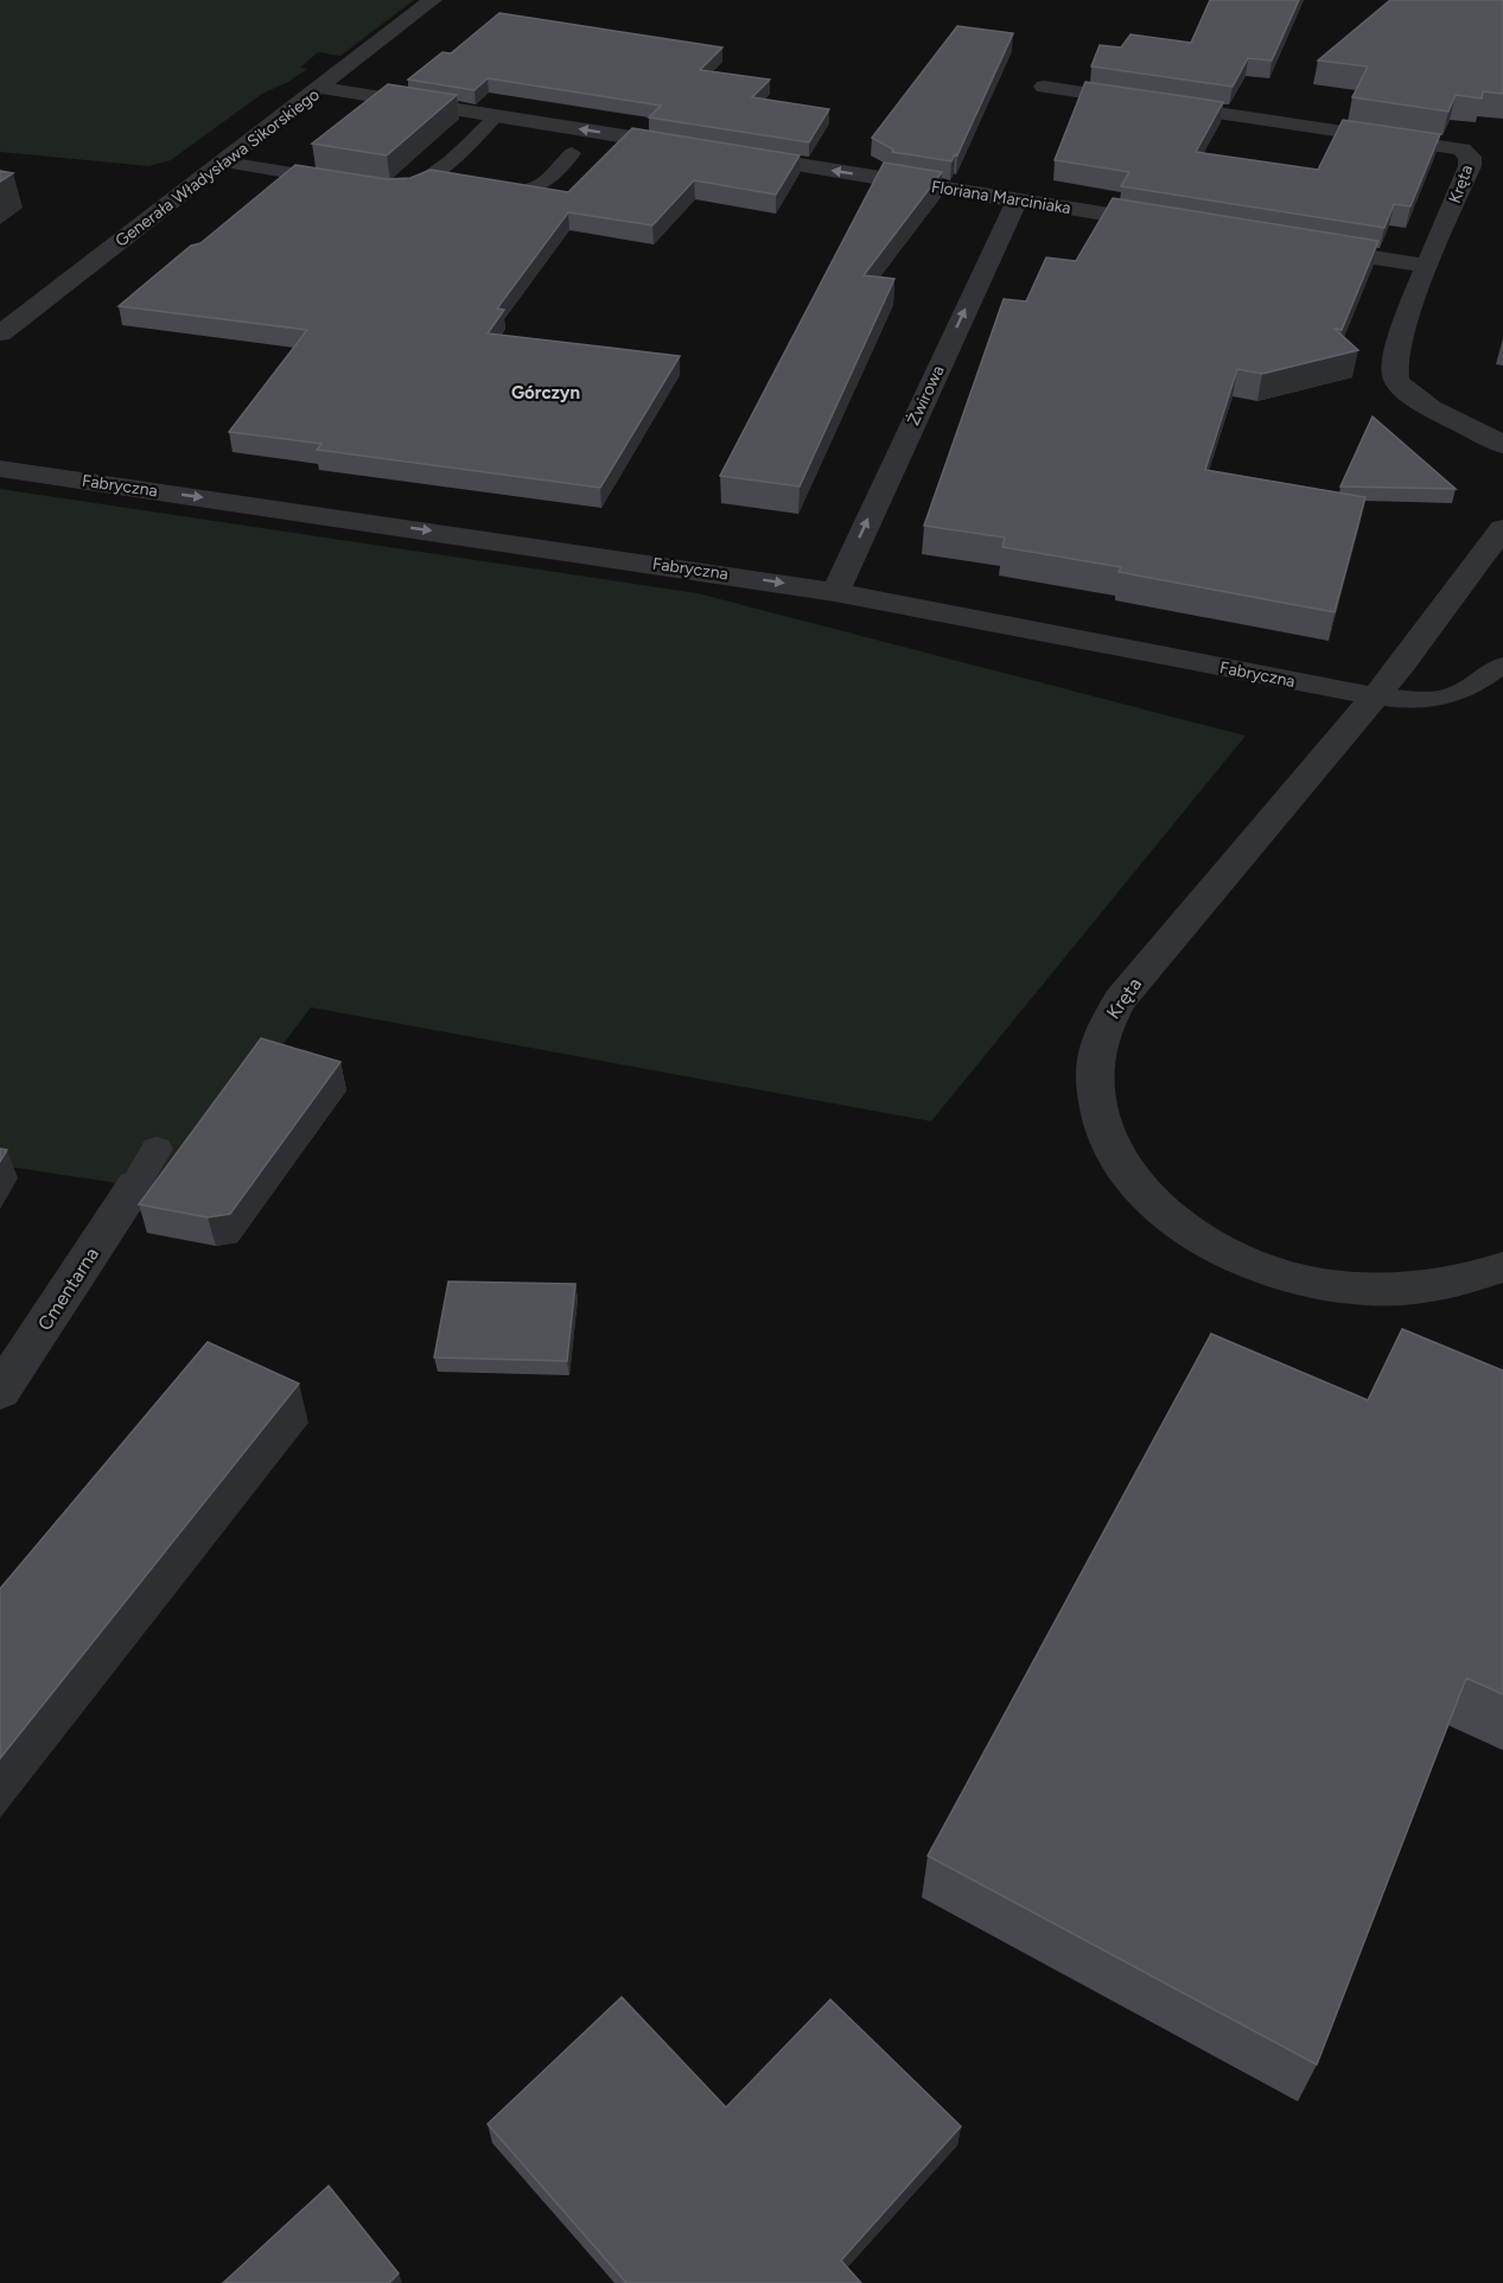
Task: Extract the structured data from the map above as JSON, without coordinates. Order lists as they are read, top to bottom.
{
  "streets": {
    "street": [
      "Generała Władysława Sikorskiego",
      "Kręta",
      "Floriana Marciniaka",
      "Żwirowa",
      "Fabryczna",
      "Cmentarna"
    ]
  },
  "crossings": [
    ["Kręta", "Fabryczna"],
    ["Floriana Marciniaka", "Żwirowa"],
    ["Żwirowa", "Fabryczna"]
  ],
  "one_way": ["Floriana Marciniaka", "Żwirowa", "Fabryczna"],
  "districts": ["Górczyn"]
}
